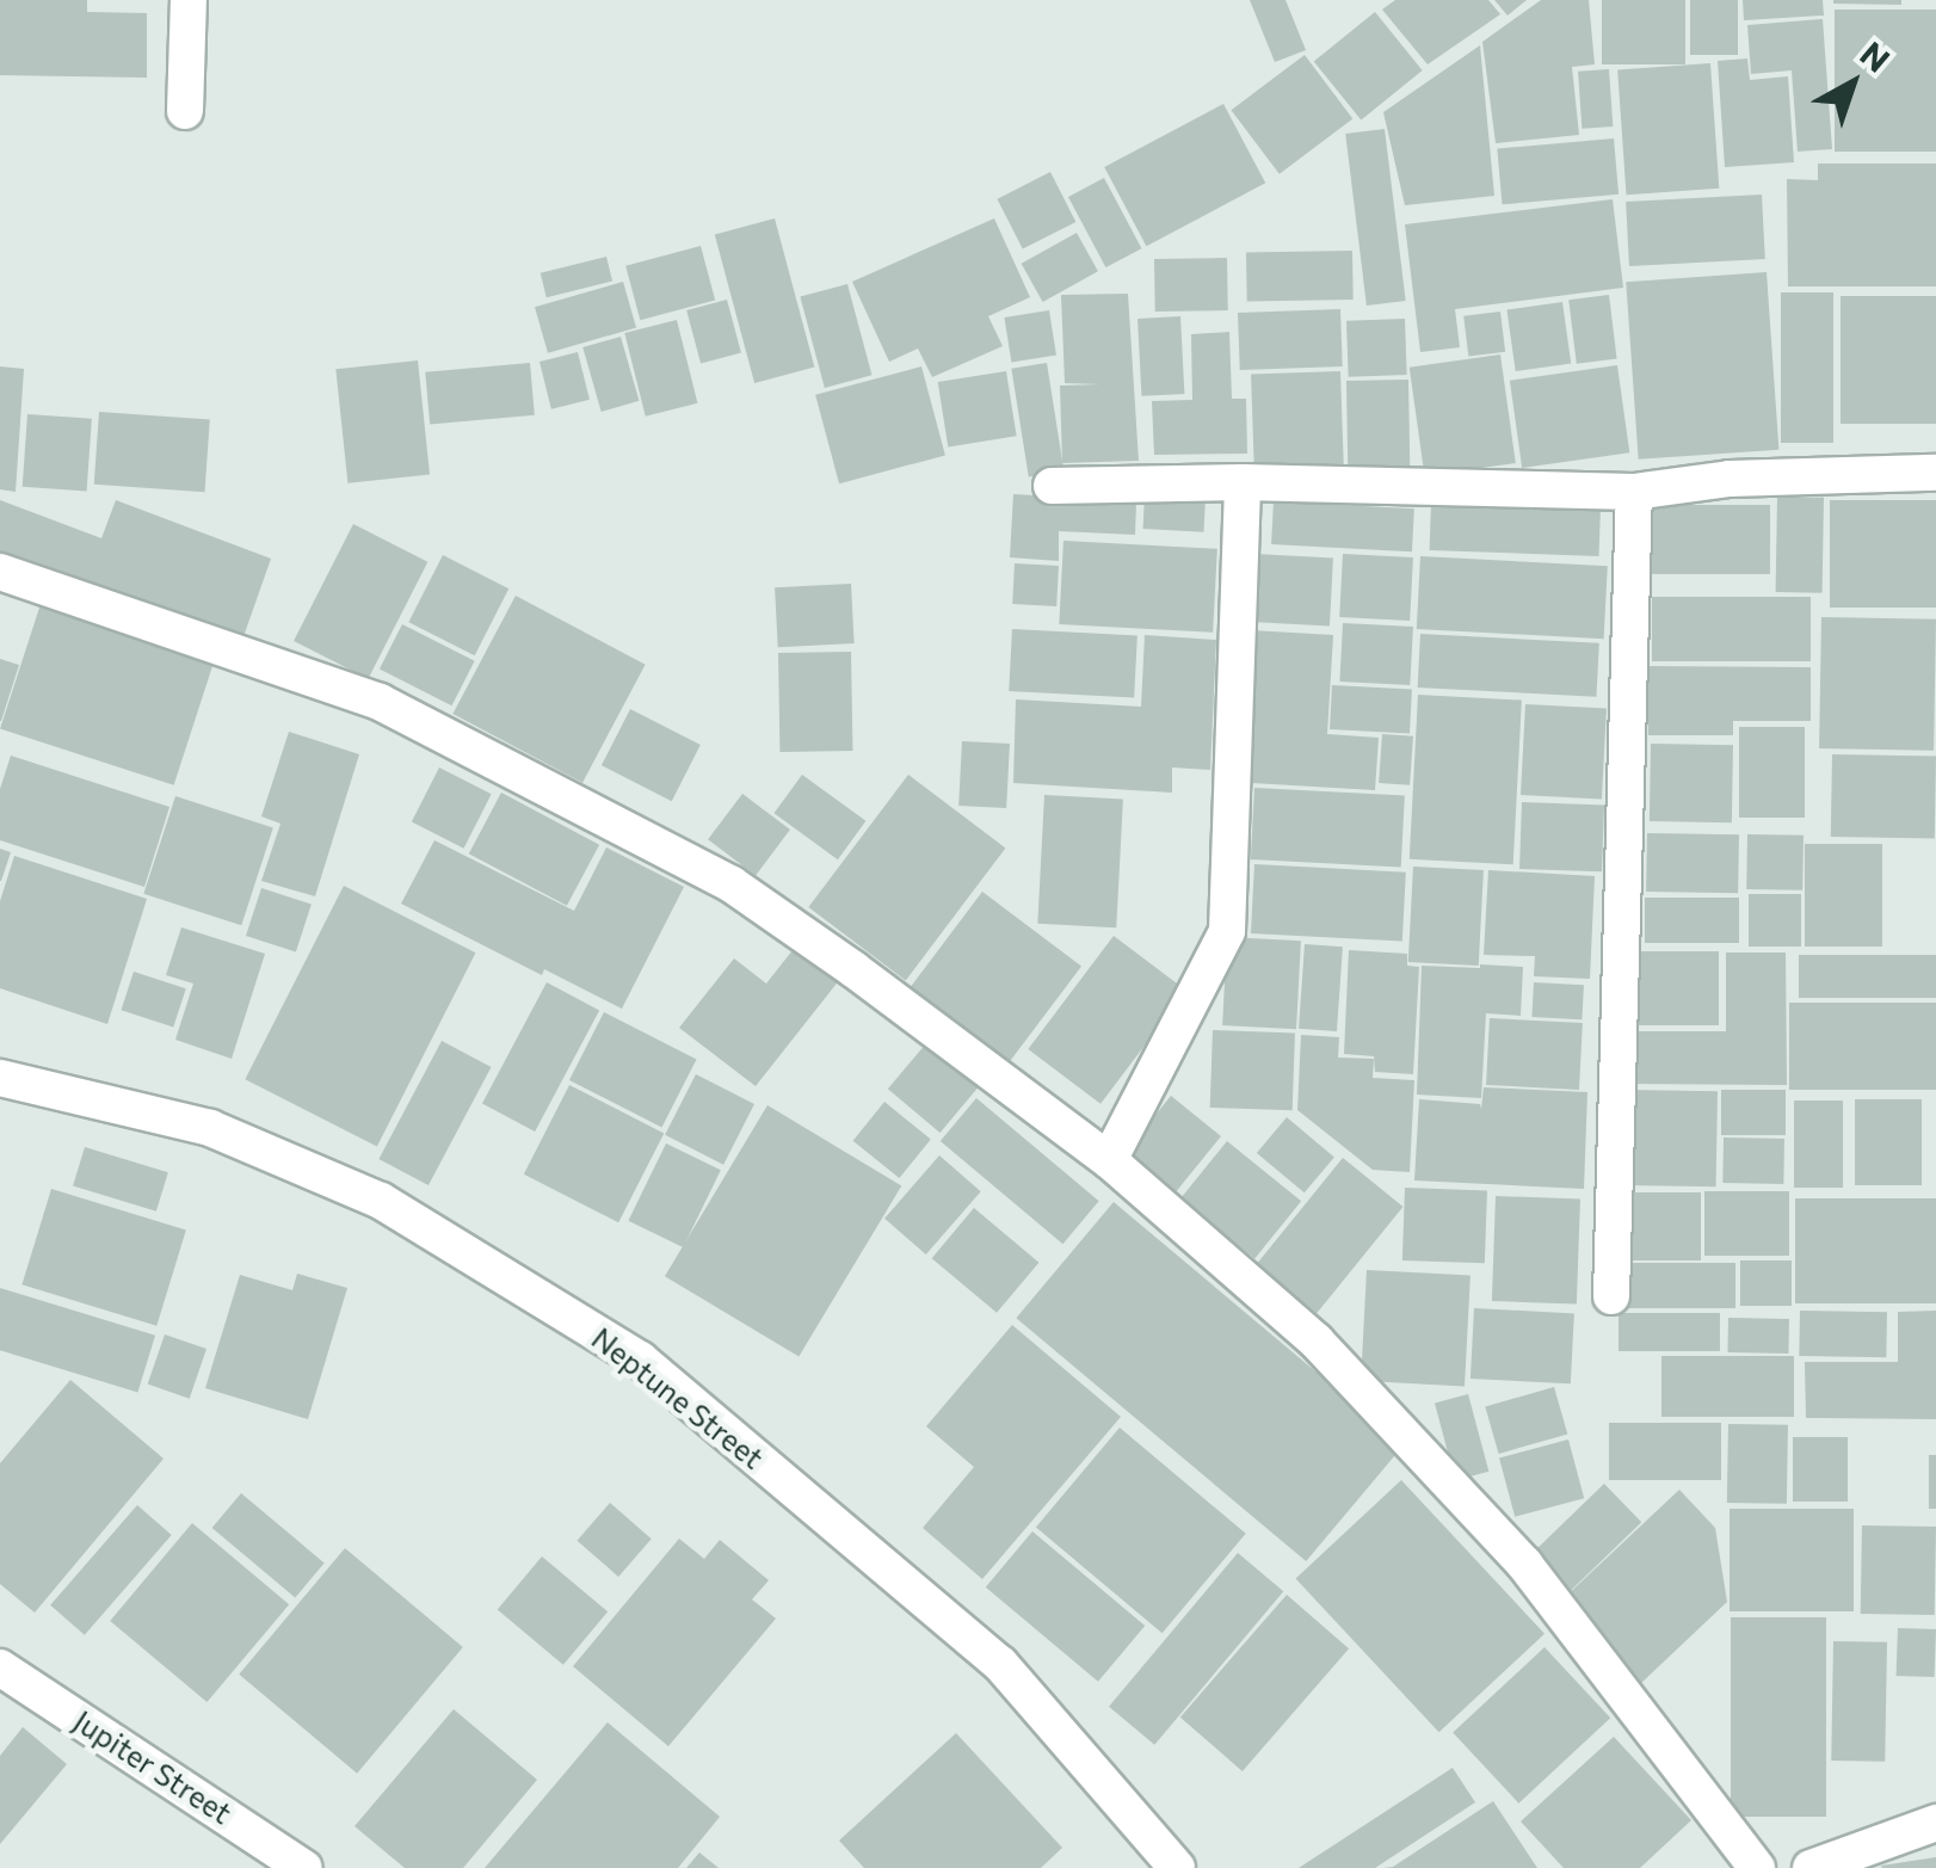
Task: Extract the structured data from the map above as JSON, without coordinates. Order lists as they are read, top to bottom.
{
  "streets": {
    "street": ["Neptune Street", "Jupiter Street"]
  },
  "north": "top right"
}
